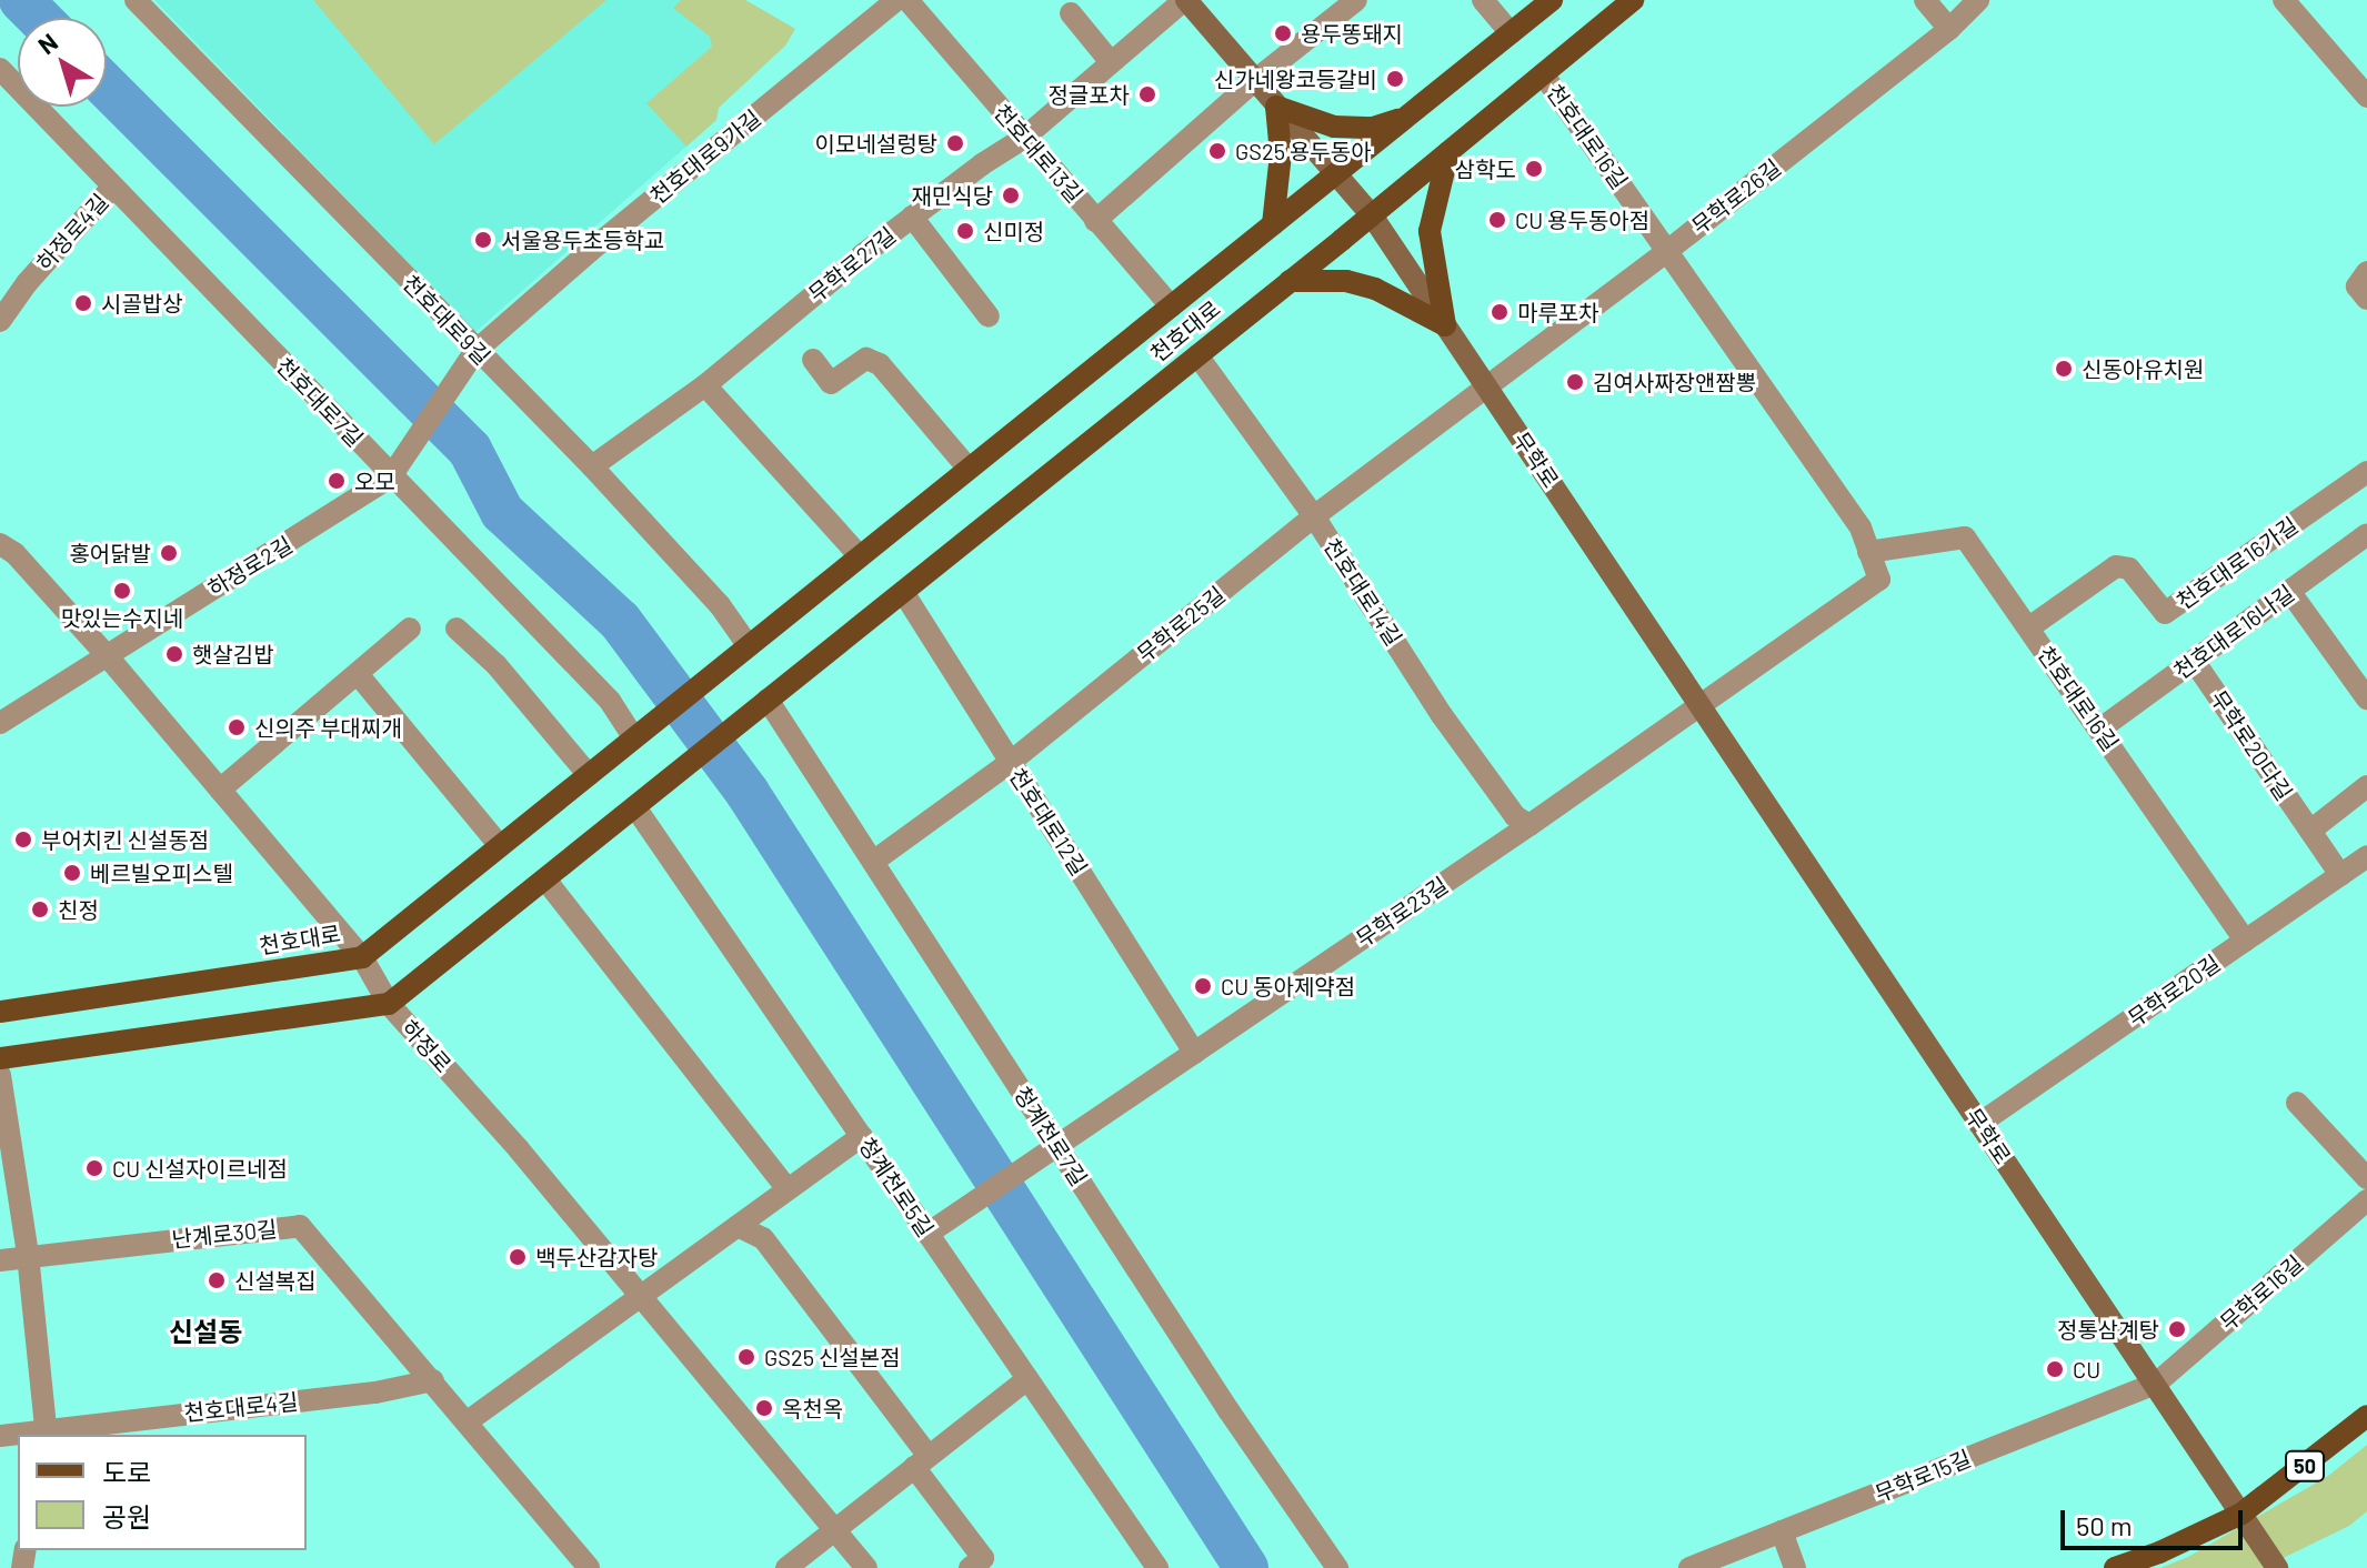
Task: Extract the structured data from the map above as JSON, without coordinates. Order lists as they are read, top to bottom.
{
  "streets": {
    "main road": ["천호대로", "무학로", "50"],
    "street": [
      "천호대로16길",
      "천호대로13길",
      "천호대로9가길",
      "무학로26길",
      "하정로4길",
      "무학로27길",
      "천호대로9길",
      "천호대로7길",
      "천호대로16가길",
      "하정로2길",
      "천호대로14길",
      "무학로25길",
      "천호대로16나길",
      "무학로20다길",
      "천호대로12길",
      "무학로23길",
      "무학로20길",
      "하정로",
      "청계천로7길",
      "청계천로5길",
      "난계로30길",
      "무학로16길",
      "천호대로4길",
      "무학로15길"
    ]
  },
  "crossings": [
    ["천호대로16길", "무학로26길"],
    ["천호대로16길", "천호대로"],
    ["천호대로16길", "무학로"],
    ["천호대로16길", "천호대로16가길"],
    ["천호대로16길", "천호대로16나길"],
    ["천호대로16길", "무학로23길"],
    ["천호대로16길", "무학로20길"],
    ["천호대로13길", "무학로27길"],
    ["천호대로13길", "천호대로"],
    ["천호대로9가길", "천호대로9길"],
    ["천호대로9가길", "천호대로7길"],
    ["천호대로9가길", "하정로2길"],
    ["무학로26길", "무학로"],
    ["무학로26길", "무학로25길"],
    ["하정로4길", "천호대로7길"],
    ["무학로27길", "천호대로9길"],
    ["무학로27길", "무학로"],
    ["천호대로9길", "천호대로"],
    ["천호대로", "천호대로7길"],
    ["천호대로", "무학로"],
    ["천호대로", "천호대로14길"],
    ["천호대로", "천호대로12길"],
    ["천호대로", "하정로"],
    ["천호대로", "청계천로7길"],
    ["천호대로", "청계천로5길"],
    ["천호대로7길", "하정로2길"],
    ["무학로", "무학로25길"],
    ["무학로", "무학로23길"],
    ["무학로", "무학로20길"],
    ["무학로", "무학로16길"],
    ["무학로", "50"],
    ["무학로", "무학로15길"],
    ["하정로2길", "하정로"],
    ["천호대로14길", "무학로25길"],
    ["천호대로14길", "무학로23길"],
    ["무학로25길", "천호대로12길"],
    ["무학로25길", "청계천로7길"],
    ["천호대로16나길", "무학로20다길"],
    ["무학로20다길", "무학로20길"],
    ["천호대로12길", "무학로23길"],
    ["무학로23길", "청계천로7길"],
    ["무학로23길", "청계천로5길"],
    ["난계로30길", "천호대로4길"],
    ["무학로16길", "무학로15길"]
  ],
  "districts": ["신설동"],
  "places": [
    "용두똥돼지",
    "신가네왕코등갈비",
    "정글포차",
    "이모네설렁탕",
    "GS25 용두동아",
    "삼학도",
    "재민식당",
    "CU 용두동아점",
    "신미정",
    "서울용두초등학교",
    "시골밥상",
    "마루포차",
    "신동아유치원",
    "김여사짜장앤짬뽕",
    "오모",
    "홍어닭발",
    "맛있는수지네",
    "햇살김밥",
    "신의주 부대찌개",
    "부어치킨 신설동점",
    "베르빌오피스텔",
    "친정",
    "CU 동아제약점",
    "CU 신설자이르네점",
    "백두산감자탕",
    "신설복집",
    "정통삼계탕",
    "GS25 신설본점",
    "CU",
    "옥천옥"
  ],
  "legend": ["도로", "공원"],
  "scale_bar": "50 m",
  "north": "top left"
}
